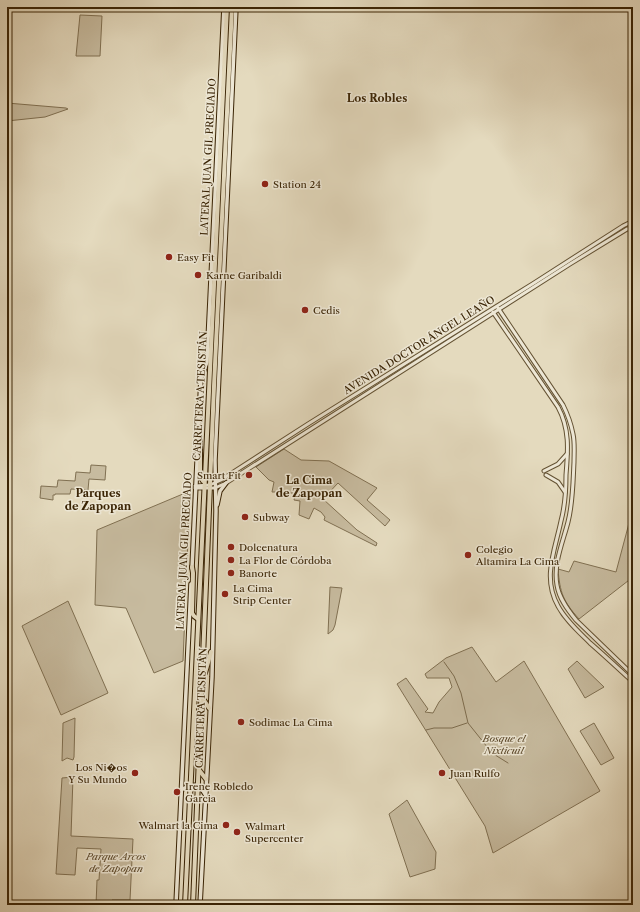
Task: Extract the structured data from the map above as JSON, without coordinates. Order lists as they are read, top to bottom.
{
  "streets": {
    "main road": ["LATERAL JUAN GIL PRECIADO", "CARRETERA A TESISTÁN", "CARRETERA TESISTÁN"],
    "street": ["AVENIDA DOCTOR ÁNGEL LEAÑO"]
  },
  "crossings": [
    ["LATERAL JUAN GIL PRECIADO", "CARRETERA A TESISTÁN"],
    ["AVENIDA DOCTOR ÁNGEL LEAÑO", "CARRETERA A TESISTÁN"]
  ],
  "districts": ["Los Robles", "La Cima de Zapopan", "Parques de Zapopan"],
  "parks": ["Bosque el Nixticuil", "Parque Arcos de Zapopan"],
  "places": [
    "Station 24",
    "Easy Fit",
    "Karne Garibaldi",
    "Cedis",
    "Smart Fit",
    "Subway",
    "Dolcenatura",
    "Colegio Altamira La Cima",
    "La Flor de Córdoba",
    "Banorte",
    "La Cima Strip Center",
    "Sodimac La Cima",
    "Los Ni�os Y Su Mundo",
    "Juan Rulfo",
    "Irene Robledo Garcia",
    "Walmart la Cima",
    "Walmart Supercenter"
  ]
}
